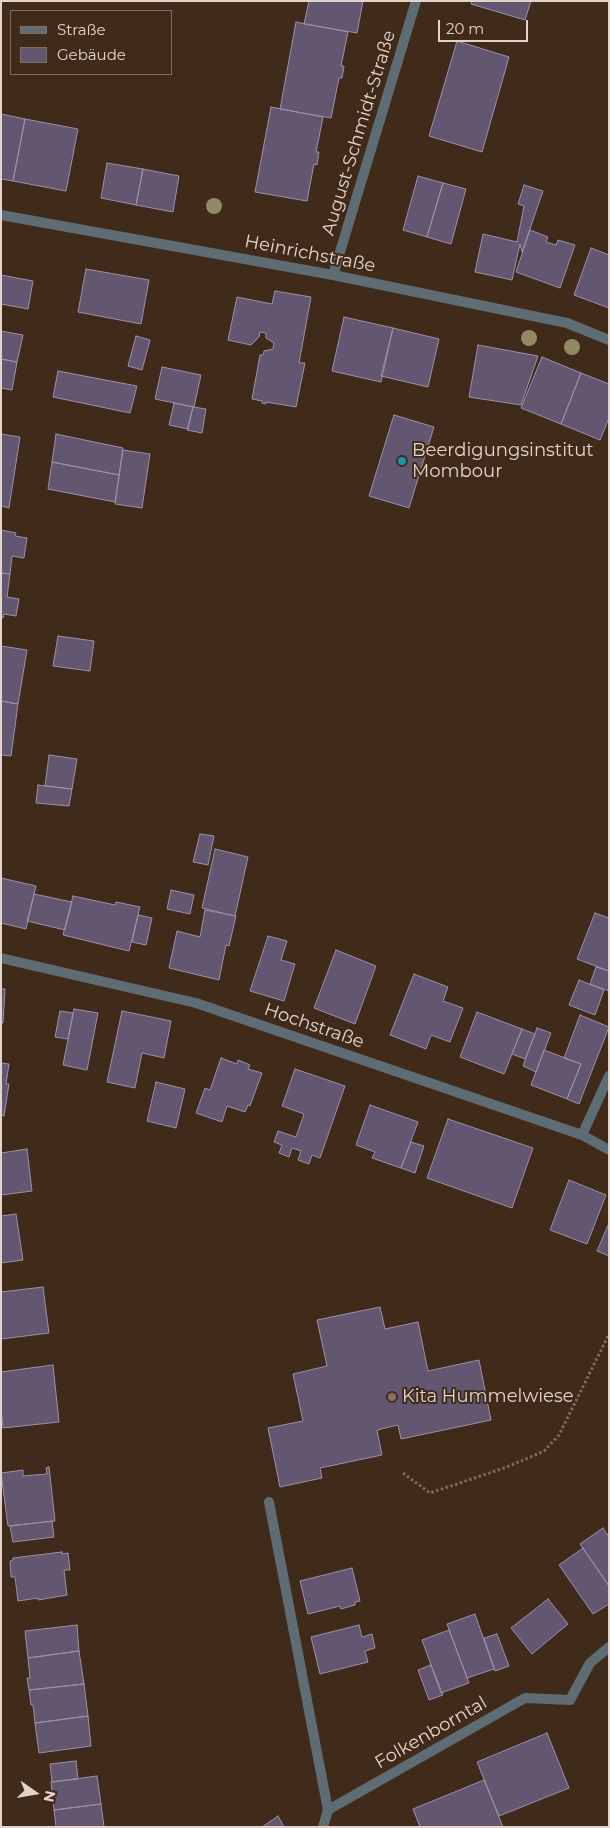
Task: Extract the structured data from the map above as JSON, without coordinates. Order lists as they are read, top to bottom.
{
  "streets": {
    "street": [
      "August-Schmidt-Straße",
      "Heinrichstraße",
      "Hochstraße",
      "Folkenborntal"
    ]
  },
  "crossings": [
    ["August-Schmidt-Straße", "Heinrichstraße"]
  ],
  "places": ["Beerdigungsinstitut Mombour", "Kita Hummelwiese"],
  "legend": ["Straße", "Gebäude"],
  "scale_bar": "20 m",
  "north": "right"
}
